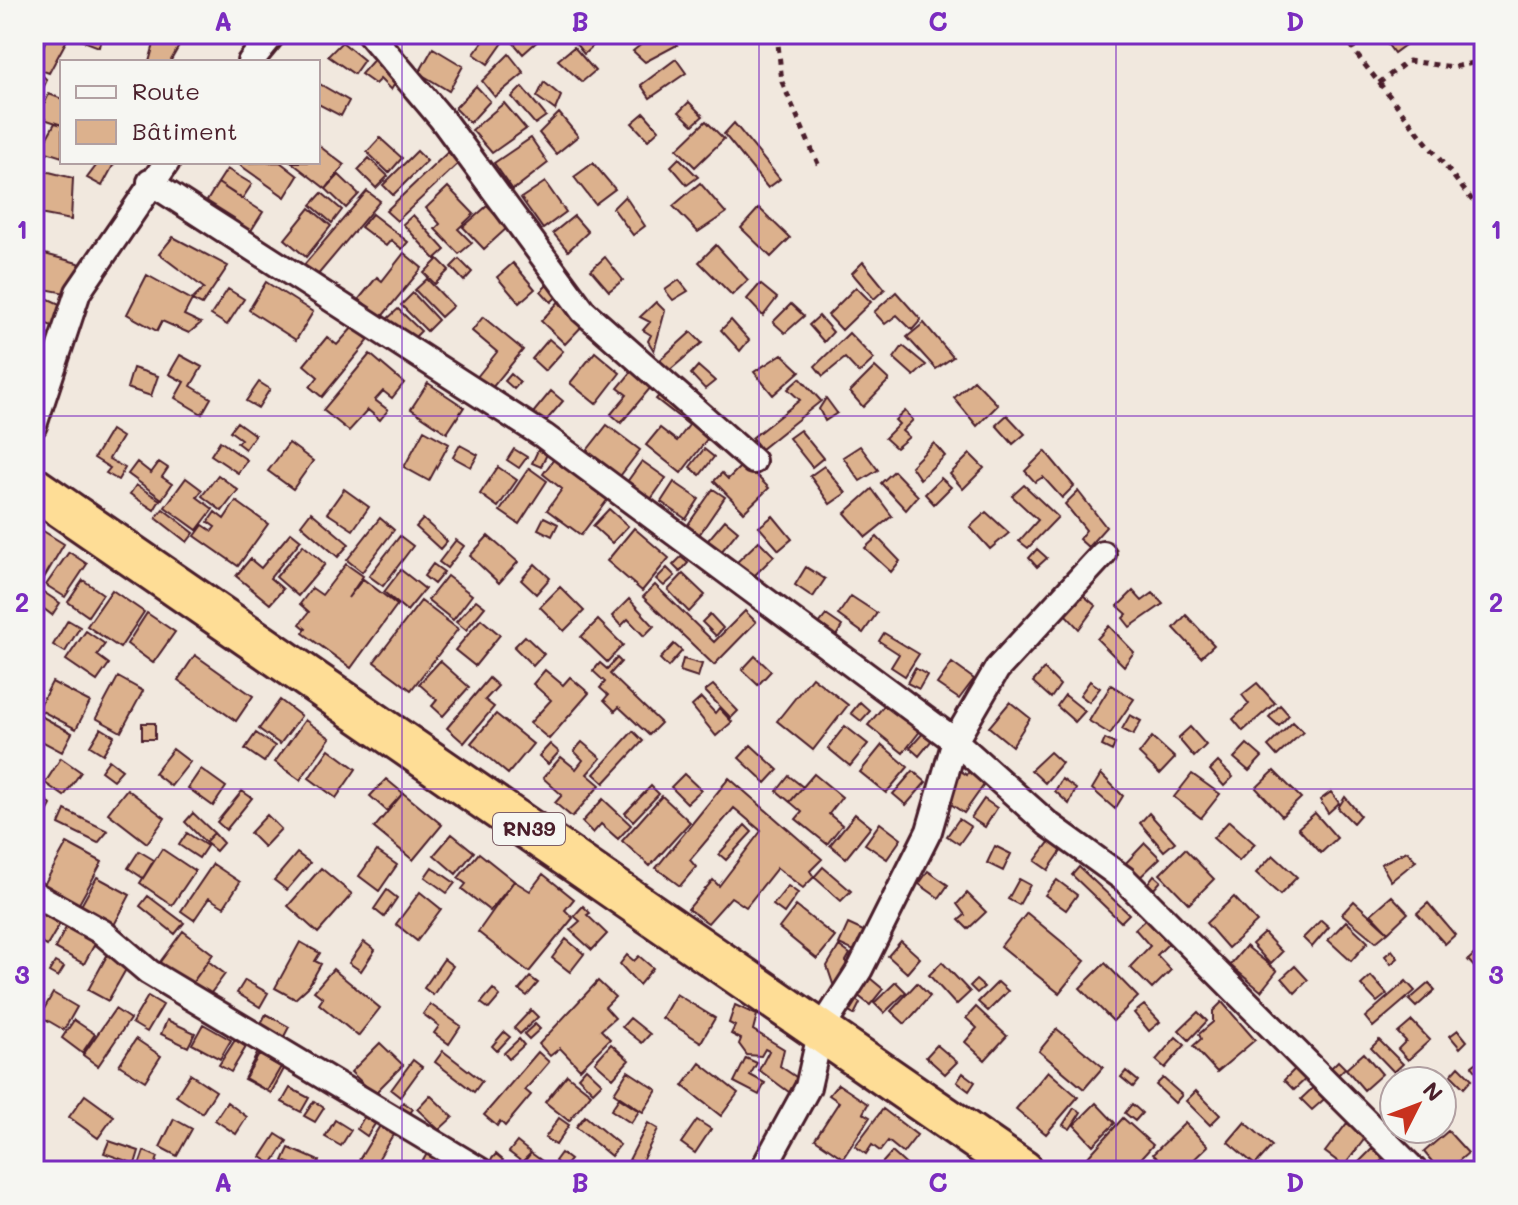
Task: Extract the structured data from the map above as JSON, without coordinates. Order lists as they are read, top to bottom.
{
  "streets": {
    "highway": ["RN39"]
  },
  "legend": ["Route", "Bâtiment"],
  "north": "top right",
  "grid": {
    "columns": [
      "A",
      "B",
      "C",
      "D"
    ],
    "rows": ["1", "2", "3"]
  }
}
